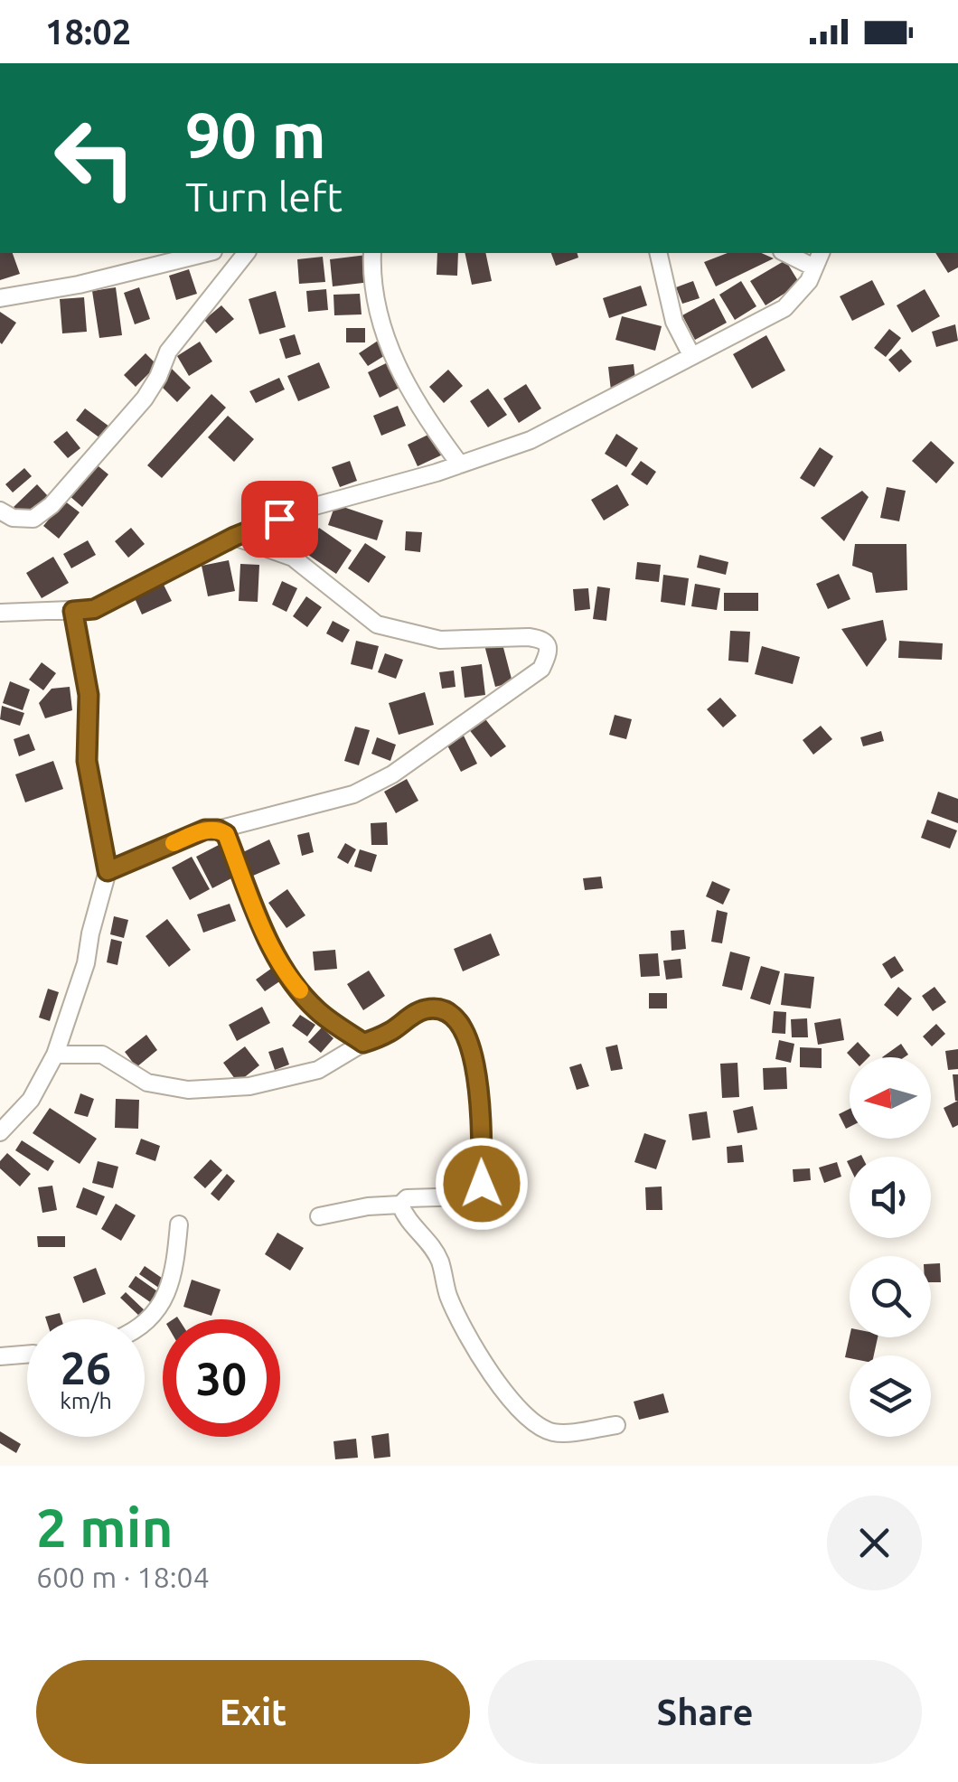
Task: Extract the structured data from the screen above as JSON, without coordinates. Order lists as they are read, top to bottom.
{
  "north": "left",
  "page": {
    "status": "18:02",
    "turn": ["90 m", "Turn left"],
    "speed": "26 km/h",
    "limit": "30",
    "heading": ["2 min", "600 m · 18:04"],
    "buttons": ["Exit", "Share"]
  }
}
